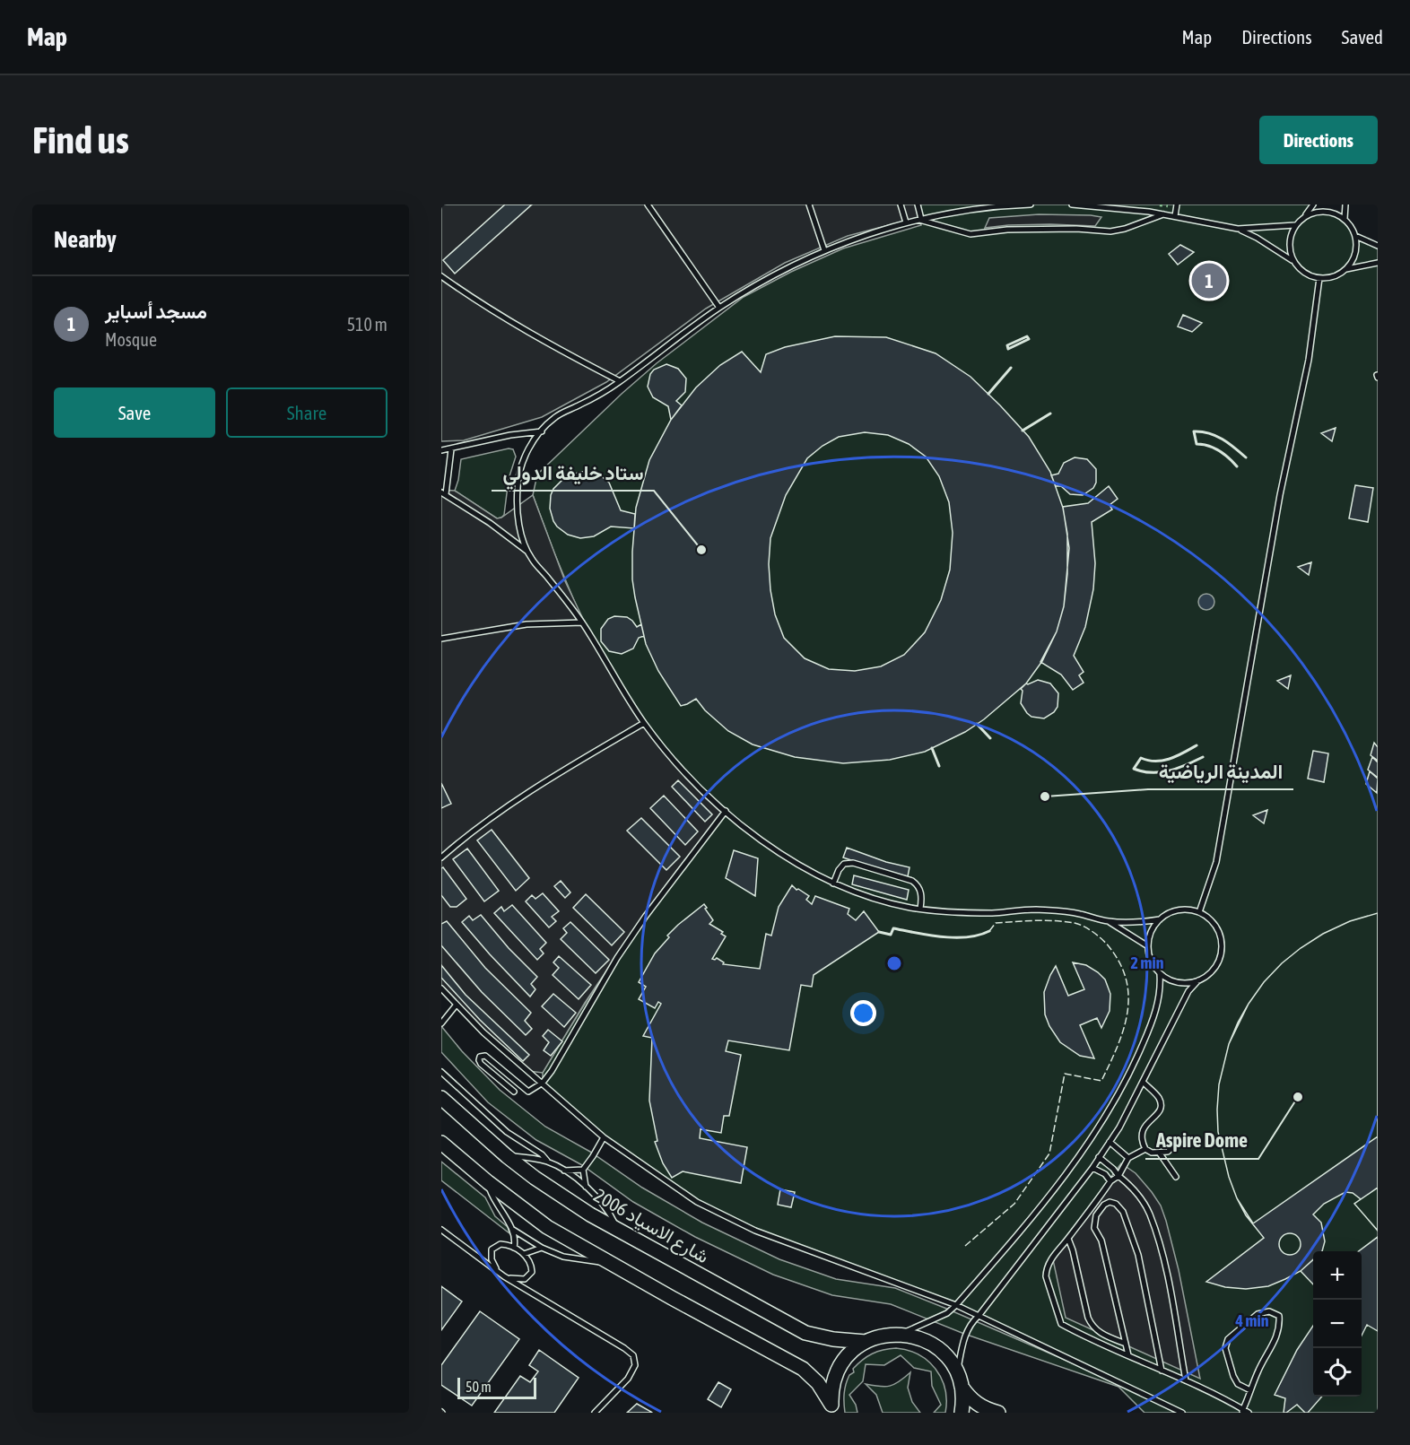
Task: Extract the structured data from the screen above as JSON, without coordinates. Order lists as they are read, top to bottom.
{
  "streets": {
    "main road": ["شارع الاسياد 2006"]
  },
  "places": ["ستاد خليفة الدولي", "المدينة الرياضية", "Aspire Dome"],
  "scale_bar": "50 m",
  "page": {
    "header": "Map",
    "nav": ["Map", "Directions", "Saved"],
    "buttons": [
      "Directions",
      ["Save", "Share"]
    ],
    "title": "Find us",
    "heading": "Nearby",
    "pins": "1",
    "list": [
      {
        "mark": "1",
        "name": "مسجد أسباير",
        "note": "Mosque",
        "value": "510 m"
      }
    ],
    "map_buttons": ["+", "−"],
    "scale": "50 m"
  },
  "rings": ["2 min", "4 min"]
}
